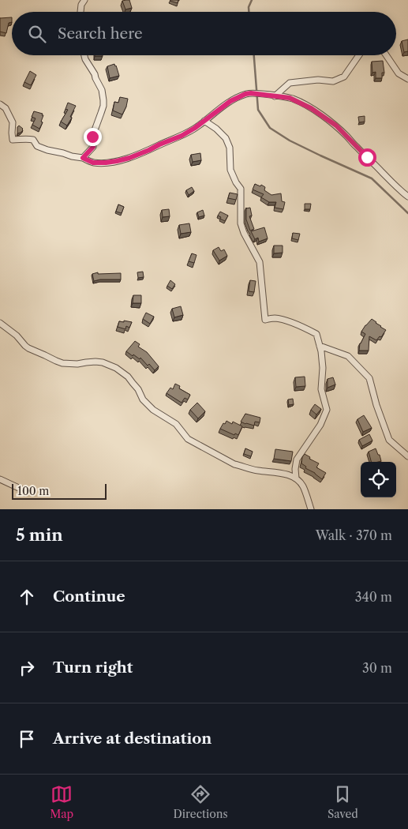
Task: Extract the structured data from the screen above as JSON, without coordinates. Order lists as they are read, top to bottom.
{
  "scale_bar": "100 m",
  "page": {
    "search": "Search here",
    "scale": "100 m",
    "heading": ["5 min", "Walk · 370 m"],
    "list": [
      ["Continue", "340 m"],
      ["Turn right", "30 m"],
      "Arrive at destination"
    ],
    "nav": ["Map", "Directions", "Saved"]
  }
}
